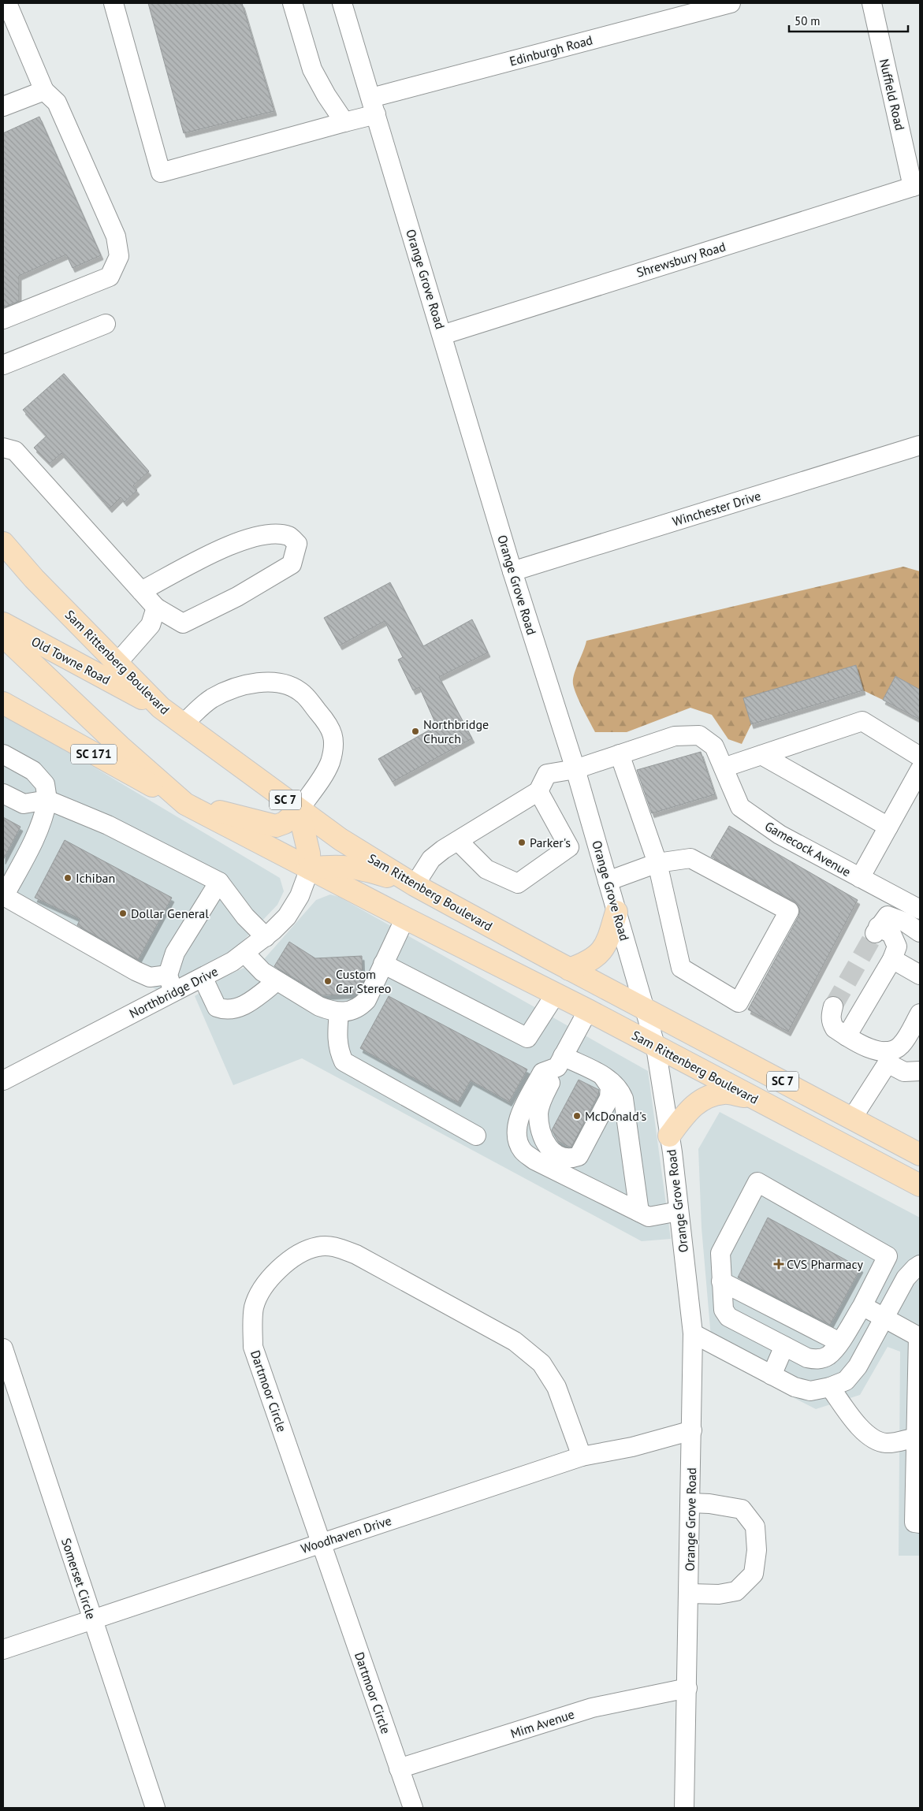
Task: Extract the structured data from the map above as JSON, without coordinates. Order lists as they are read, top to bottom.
{
  "streets": {
    "main road": [
      "Old Towne Road",
      "Sam Rittenberg Boulevard",
      "SC 171",
      "SC 7"
    ],
    "street": [
      "Edinburgh Road",
      "Nuffield Road",
      "Shrewsbury Road",
      "Orange Grove Road",
      "Winchester Drive",
      "Gamecock Avenue",
      "Northbridge Drive",
      "Dartmoor Circle",
      "Woodhaven Drive",
      "Somerset Circle",
      "Mim Avenue"
    ]
  },
  "crossings": [
    ["Edinburgh Road", "Orange Grove Road"],
    ["Nuffield Road", "Shrewsbury Road"],
    ["Shrewsbury Road", "Orange Grove Road"],
    ["Orange Grove Road", "Winchester Drive"],
    ["Orange Grove Road", "Sam Rittenberg Boulevard"],
    ["Orange Grove Road", "Gamecock Avenue"],
    ["Orange Grove Road", "Woodhaven Drive"],
    ["Orange Grove Road", "Mim Avenue"],
    ["Old Towne Road", "Sam Rittenberg Boulevard"],
    ["Sam Rittenberg Boulevard", "SC 171"],
    ["Sam Rittenberg Boulevard", "Northbridge Drive"],
    ["Dartmoor Circle", "Woodhaven Drive"],
    ["Dartmoor Circle", "Mim Avenue"],
    ["Woodhaven Drive", "Somerset Circle"]
  ],
  "places": {
    "other": [
      "Northbridge Church",
      "Parker's",
      "Ichiban",
      "Dollar General",
      "Custom Car Stereo",
      "McDonald's"
    ],
    "health": ["CVS Pharmacy"]
  },
  "scale_bar": "50 m"
}
